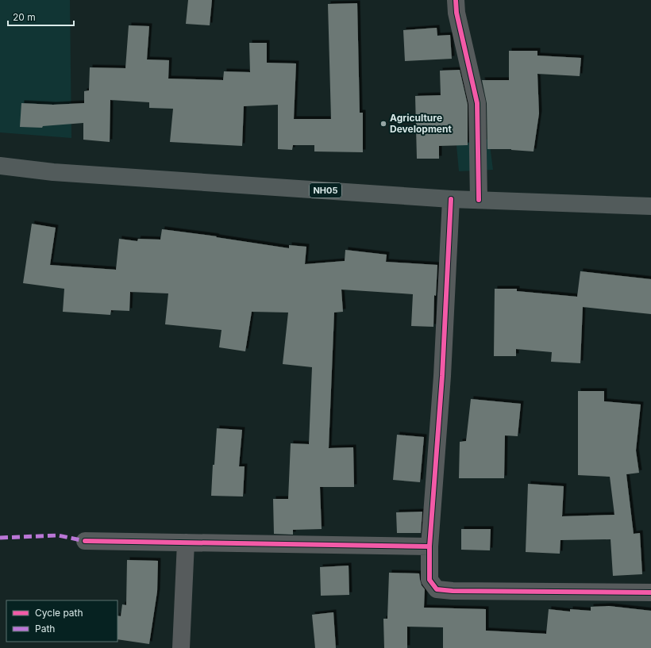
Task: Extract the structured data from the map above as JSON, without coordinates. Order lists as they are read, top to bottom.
{
  "streets": {
    "main road": ["NH05"]
  },
  "places": ["Agriculture Development"],
  "legend": ["Cycle path", "Path"],
  "scale_bar": "20 m"
}
